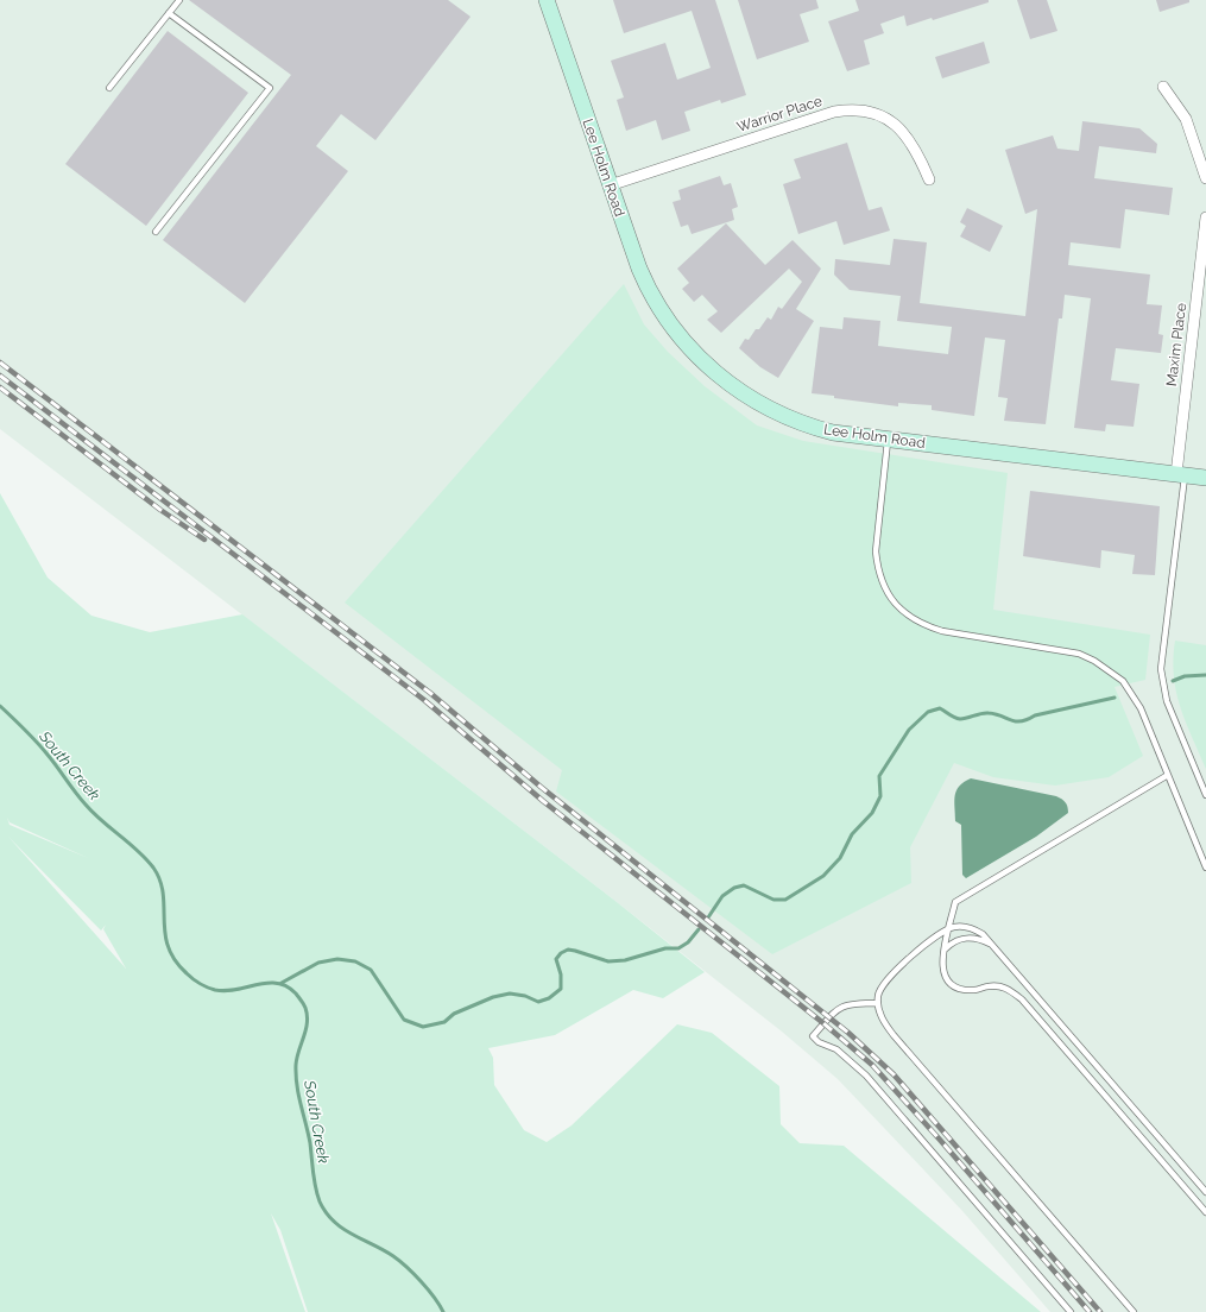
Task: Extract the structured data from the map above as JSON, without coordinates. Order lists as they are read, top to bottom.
{
  "streets": {
    "street": ["Warrior Place", "Lee Holm Road", "Maxim Place"]
  },
  "crossings": [
    ["Warrior Place", "Lee Holm Road"],
    ["Lee Holm Road", "Maxim Place"]
  ],
  "water": ["South Creek"]
}
